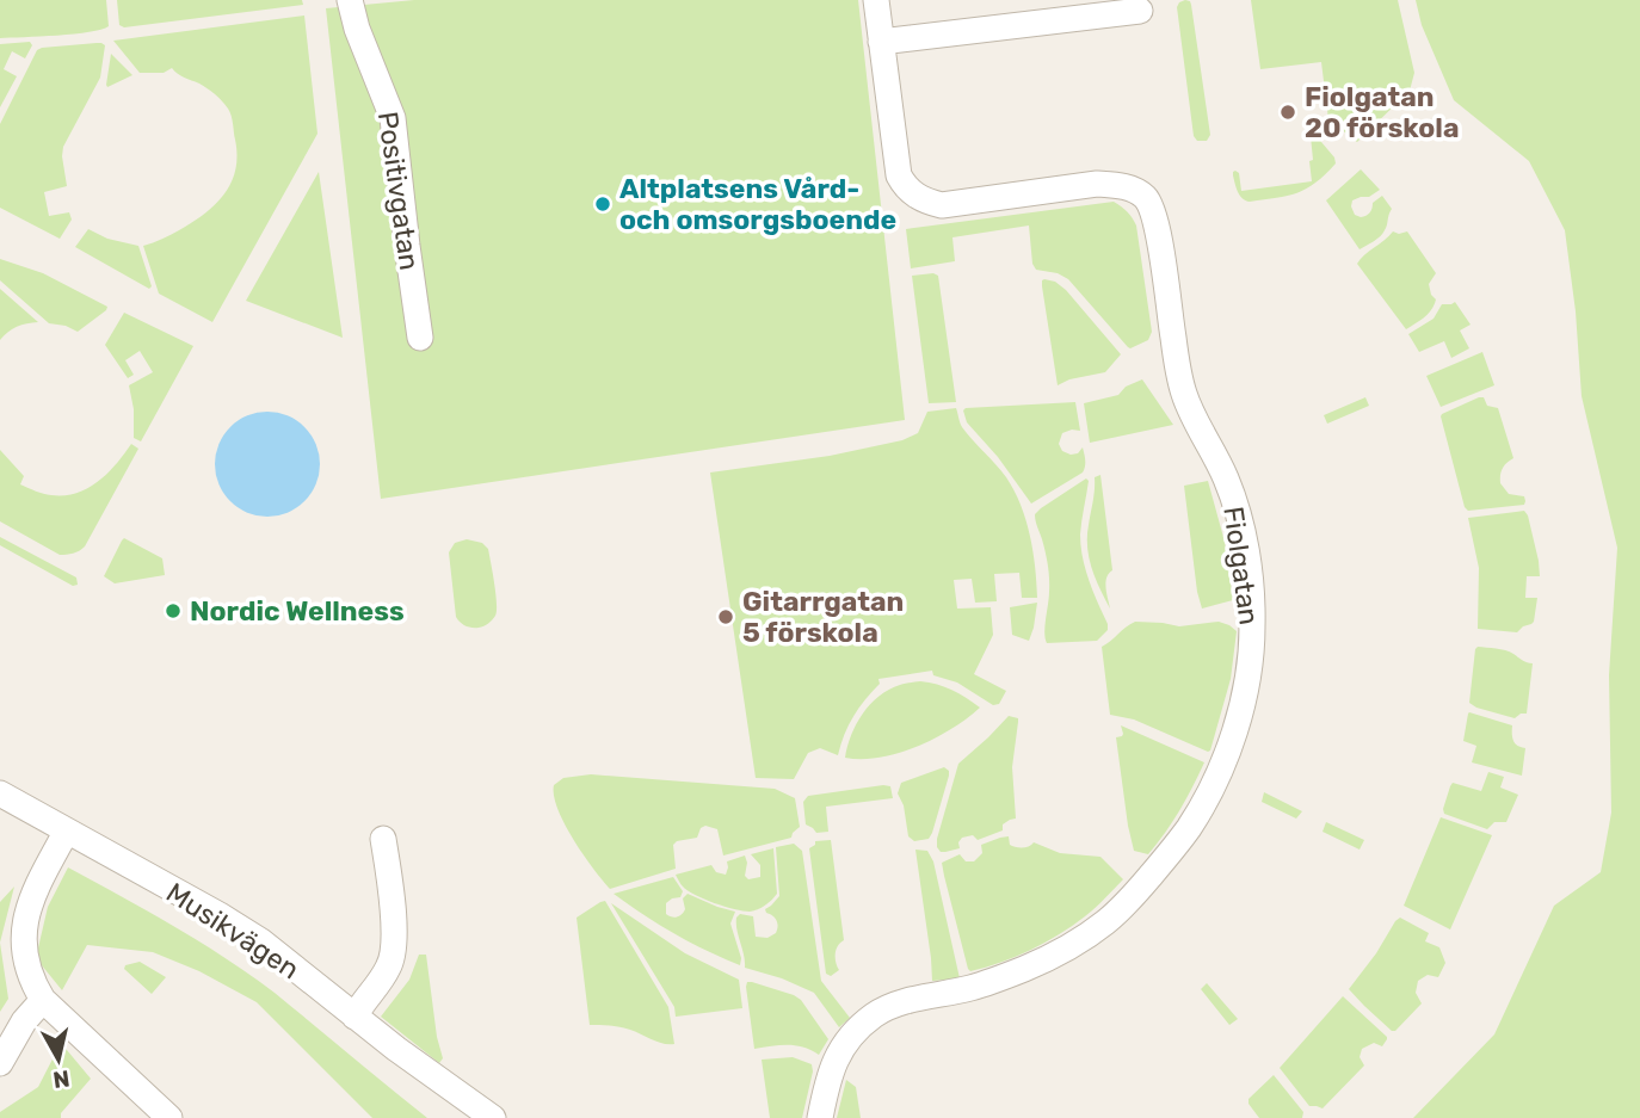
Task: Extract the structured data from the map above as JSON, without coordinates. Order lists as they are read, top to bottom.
{
  "streets": {
    "street": ["Positivgatan", "Fiolgatan", "Musikvägen"]
  },
  "places": [
    "Fiolgatan 20 förskola",
    "Altplatsens Vård- och omsorgsboende",
    "Nordic Wellness",
    "Gitarrgatan 5 förskola"
  ],
  "north": "bottom"
}
